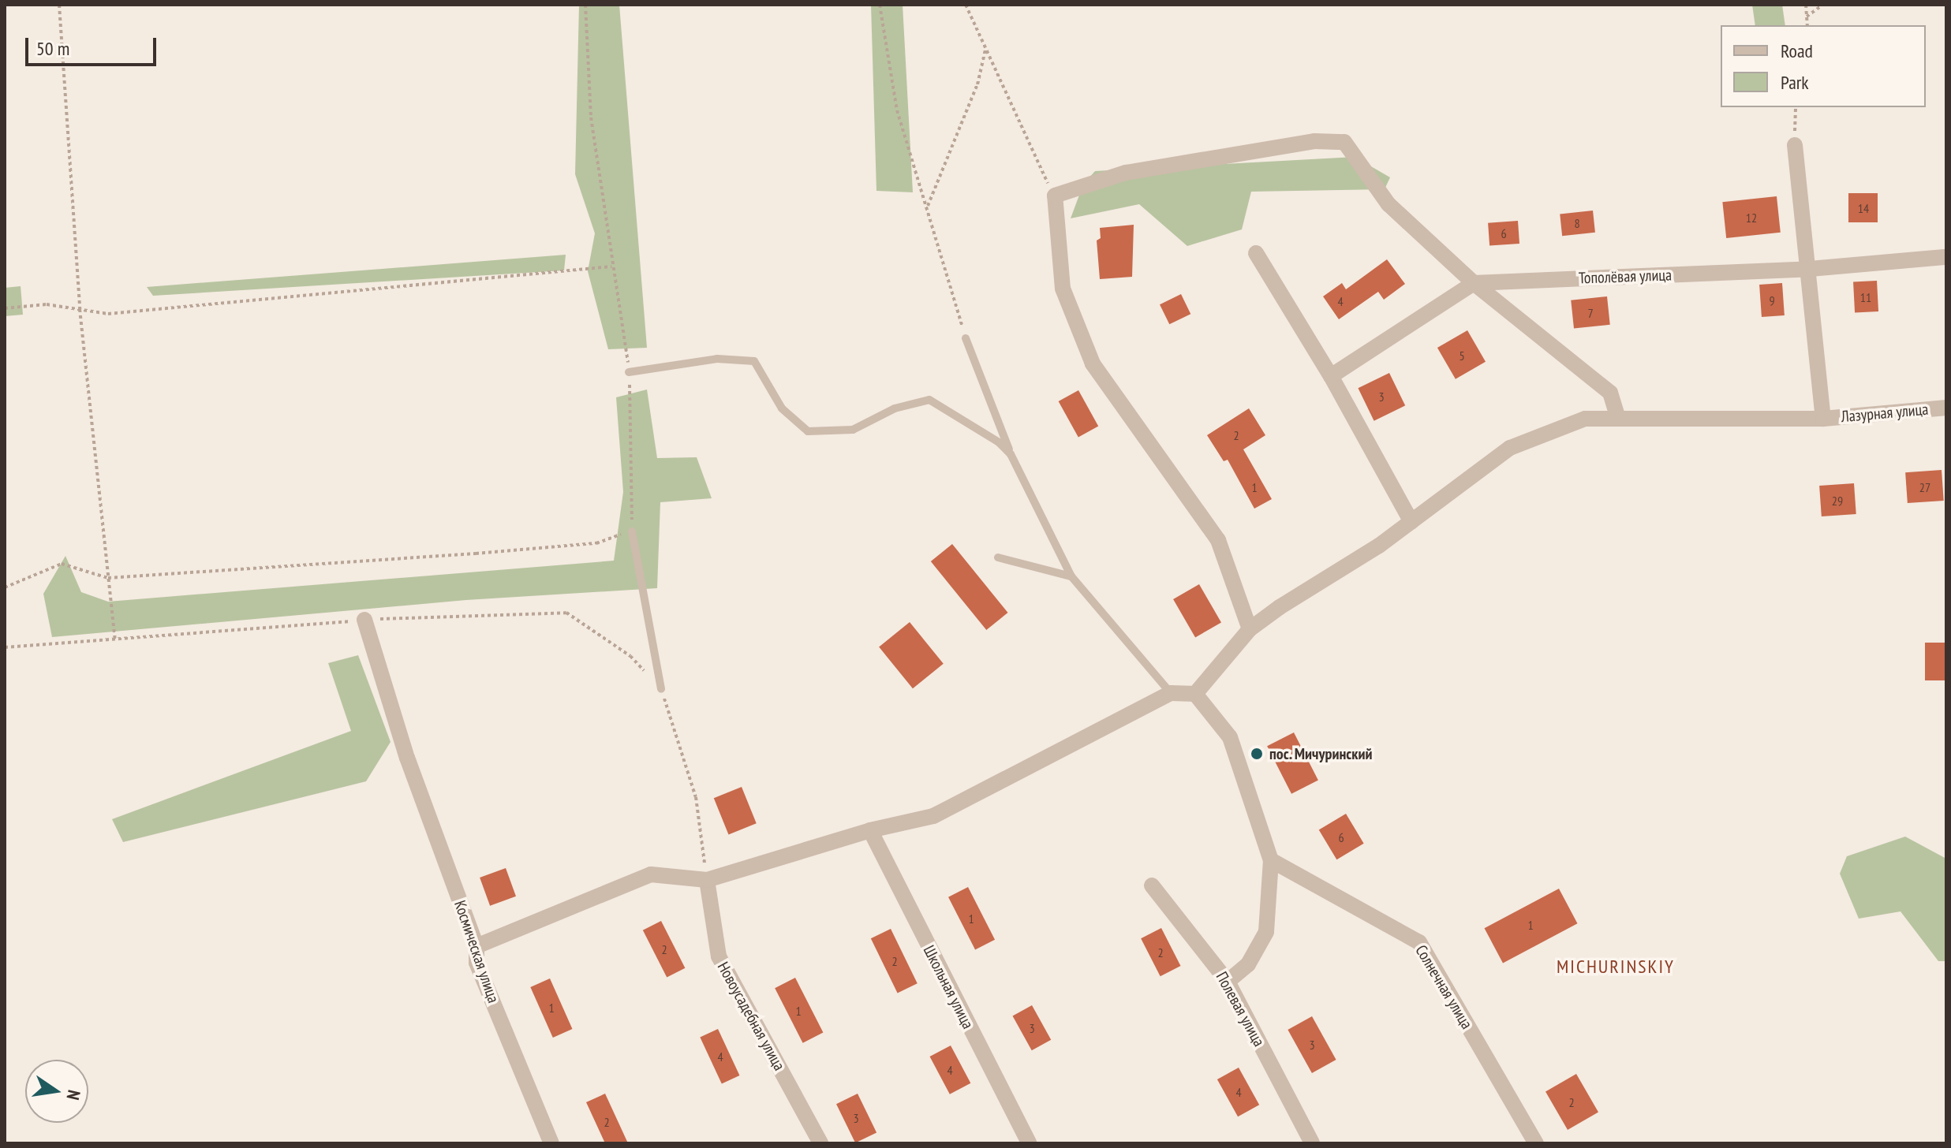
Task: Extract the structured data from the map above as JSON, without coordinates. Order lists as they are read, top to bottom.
{
  "streets": {
    "street": [
      "Тополёвая улица",
      "Лазурная улица",
      "Космическая улица",
      "Школьная улица",
      "Солнечная улица",
      "Полевая улица",
      "Новоусадебная улица"
    ]
  },
  "districts": ["MICHURINSKIY"],
  "places": ["пос. Мичуринский"],
  "house_numbers": [
    "14",
    "12",
    "8",
    "6",
    "11",
    "9",
    "4",
    "7",
    "5",
    "3",
    "2",
    "1",
    "27",
    "29",
    "6",
    "1",
    "1",
    "2",
    "2",
    "2",
    "1",
    "1",
    "3",
    "3",
    "4",
    "4",
    "4",
    "2",
    "3",
    "2"
  ],
  "legend": ["Road", "Park"],
  "scale_bar": "50 m",
  "north": "right"
}
